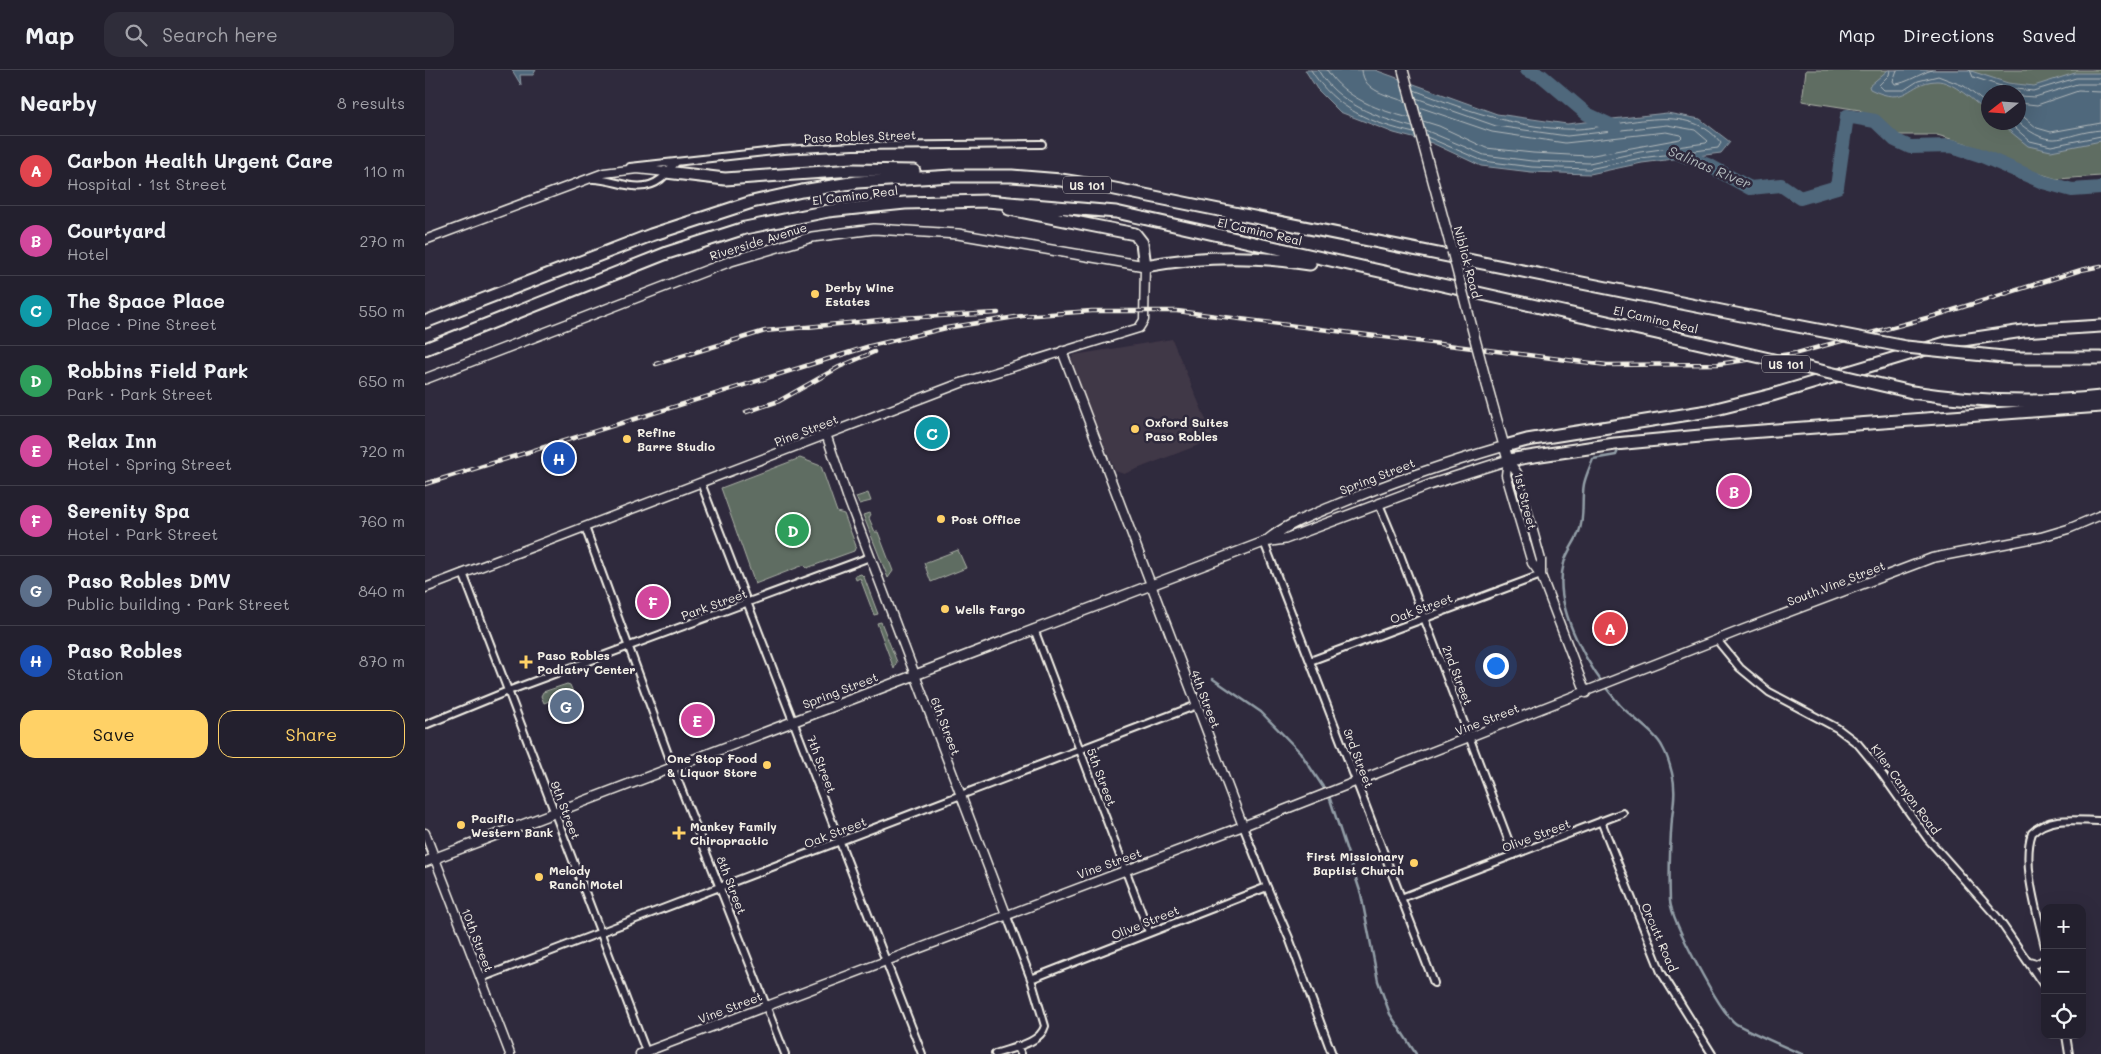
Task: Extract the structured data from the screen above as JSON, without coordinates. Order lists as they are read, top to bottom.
{
  "streets": {
    "highway": ["US 101", "El Camino Real"],
    "main road": ["Riverside Avenue", "Niblick Road", "Spring Street"],
    "street": [
      "Paso Robles Street",
      "Pine Street",
      "1st Street",
      "South Vine Street",
      "Park Street",
      "Oak Street",
      "2nd Street",
      "4th Street",
      "Vine Street",
      "6th Street",
      "3rd Street",
      "7th Street",
      "5th Street",
      "Kiler Canyon Road",
      "9th Street",
      "Olive Street",
      "8th Street",
      "Orcutt Road",
      "10th Street"
    ]
  },
  "crossings": [
    ["Riverside Avenue", "Pine Street"],
    ["Niblick Road", "Spring Street"],
    ["Niblick Road", "1st Street"],
    ["Pine Street", "4th Street"],
    ["Pine Street", "6th Street"],
    ["Pine Street", "7th Street"],
    ["Pine Street", "9th Street"],
    ["Pine Street", "8th Street"],
    ["Spring Street", "1st Street"],
    ["Spring Street", "2nd Street"],
    ["Spring Street", "4th Street"],
    ["Spring Street", "6th Street"],
    ["Spring Street", "3rd Street"],
    ["Spring Street", "7th Street"],
    ["Spring Street", "5th Street"],
    ["Spring Street", "9th Street"],
    ["Spring Street", "8th Street"],
    ["Spring Street", "10th Street"],
    ["1st Street", "South Vine Street"],
    ["1st Street", "Oak Street"],
    ["1st Street", "Vine Street"],
    ["South Vine Street", "Vine Street"],
    ["South Vine Street", "Kiler Canyon Road"],
    ["Park Street", "6th Street"],
    ["Park Street", "7th Street"],
    ["Park Street", "9th Street"],
    ["Park Street", "8th Street"],
    ["Oak Street", "2nd Street"],
    ["Oak Street", "4th Street"],
    ["Oak Street", "6th Street"],
    ["Oak Street", "3rd Street"],
    ["Oak Street", "7th Street"],
    ["Oak Street", "5th Street"],
    ["Oak Street", "9th Street"],
    ["Oak Street", "8th Street"],
    ["Oak Street", "10th Street"],
    ["2nd Street", "Vine Street"],
    ["2nd Street", "Olive Street"],
    ["4th Street", "Vine Street"],
    ["4th Street", "Olive Street"],
    ["Vine Street", "6th Street"],
    ["Vine Street", "3rd Street"],
    ["Vine Street", "7th Street"],
    ["Vine Street", "5th Street"],
    ["Vine Street", "9th Street"],
    ["Vine Street", "8th Street"],
    ["6th Street", "Olive Street"],
    ["3rd Street", "Olive Street"],
    ["5th Street", "Olive Street"],
    ["Olive Street", "Orcutt Road"]
  ],
  "water": ["Salinas River"],
  "places": {
    "other": [
      "Derby Wine Estates",
      "Oxford Suites Paso Robles",
      "Refine Barre Studio",
      "Post Office",
      "Wells Fargo",
      "One Stop Food & Liquor Store",
      "Pacific Western Bank",
      "First Missionary Baptist Church",
      "Melody Ranch Motel"
    ],
    "health": ["Paso Robles Podiatry Center", "Mankey Family Chiropractic"]
  },
  "north": "left",
  "page": {
    "header": "Map",
    "search": "Search here",
    "nav": ["Map", "Directions", "Saved"],
    "heading": ["Nearby", "8 results"],
    "list": [
      {
        "mark": "A",
        "name": "Carbon Health Urgent Care",
        "note": "Hospital · 1st Street",
        "value": "110 m"
      },
      {
        "mark": "B",
        "name": "Courtyard",
        "note": "Hotel",
        "value": "270 m"
      },
      {
        "mark": "C",
        "name": "The Space Place",
        "note": "Place · Pine Street",
        "value": "550 m"
      },
      {
        "mark": "D",
        "name": "Robbins Field Park",
        "note": "Park · Park Street",
        "value": "650 m"
      },
      {
        "mark": "E",
        "name": "Relax Inn",
        "note": "Hotel · Spring Street",
        "value": "720 m"
      },
      {
        "mark": "F",
        "name": "Serenity Spa",
        "note": "Hotel · Park Street",
        "value": "760 m"
      },
      {
        "mark": "G",
        "name": "Paso Robles DMV",
        "note": "Public building · Park Street",
        "value": "840 m"
      },
      {
        "mark": "H",
        "name": "Paso Robles",
        "note": "Station",
        "value": "870 m"
      }
    ],
    "pins": [
      "C",
      "H",
      "B",
      "D",
      "F",
      "A",
      "G",
      "E"
    ],
    "buttons": ["Save", "Share"],
    "map_buttons": ["+", "−"]
  }
}
